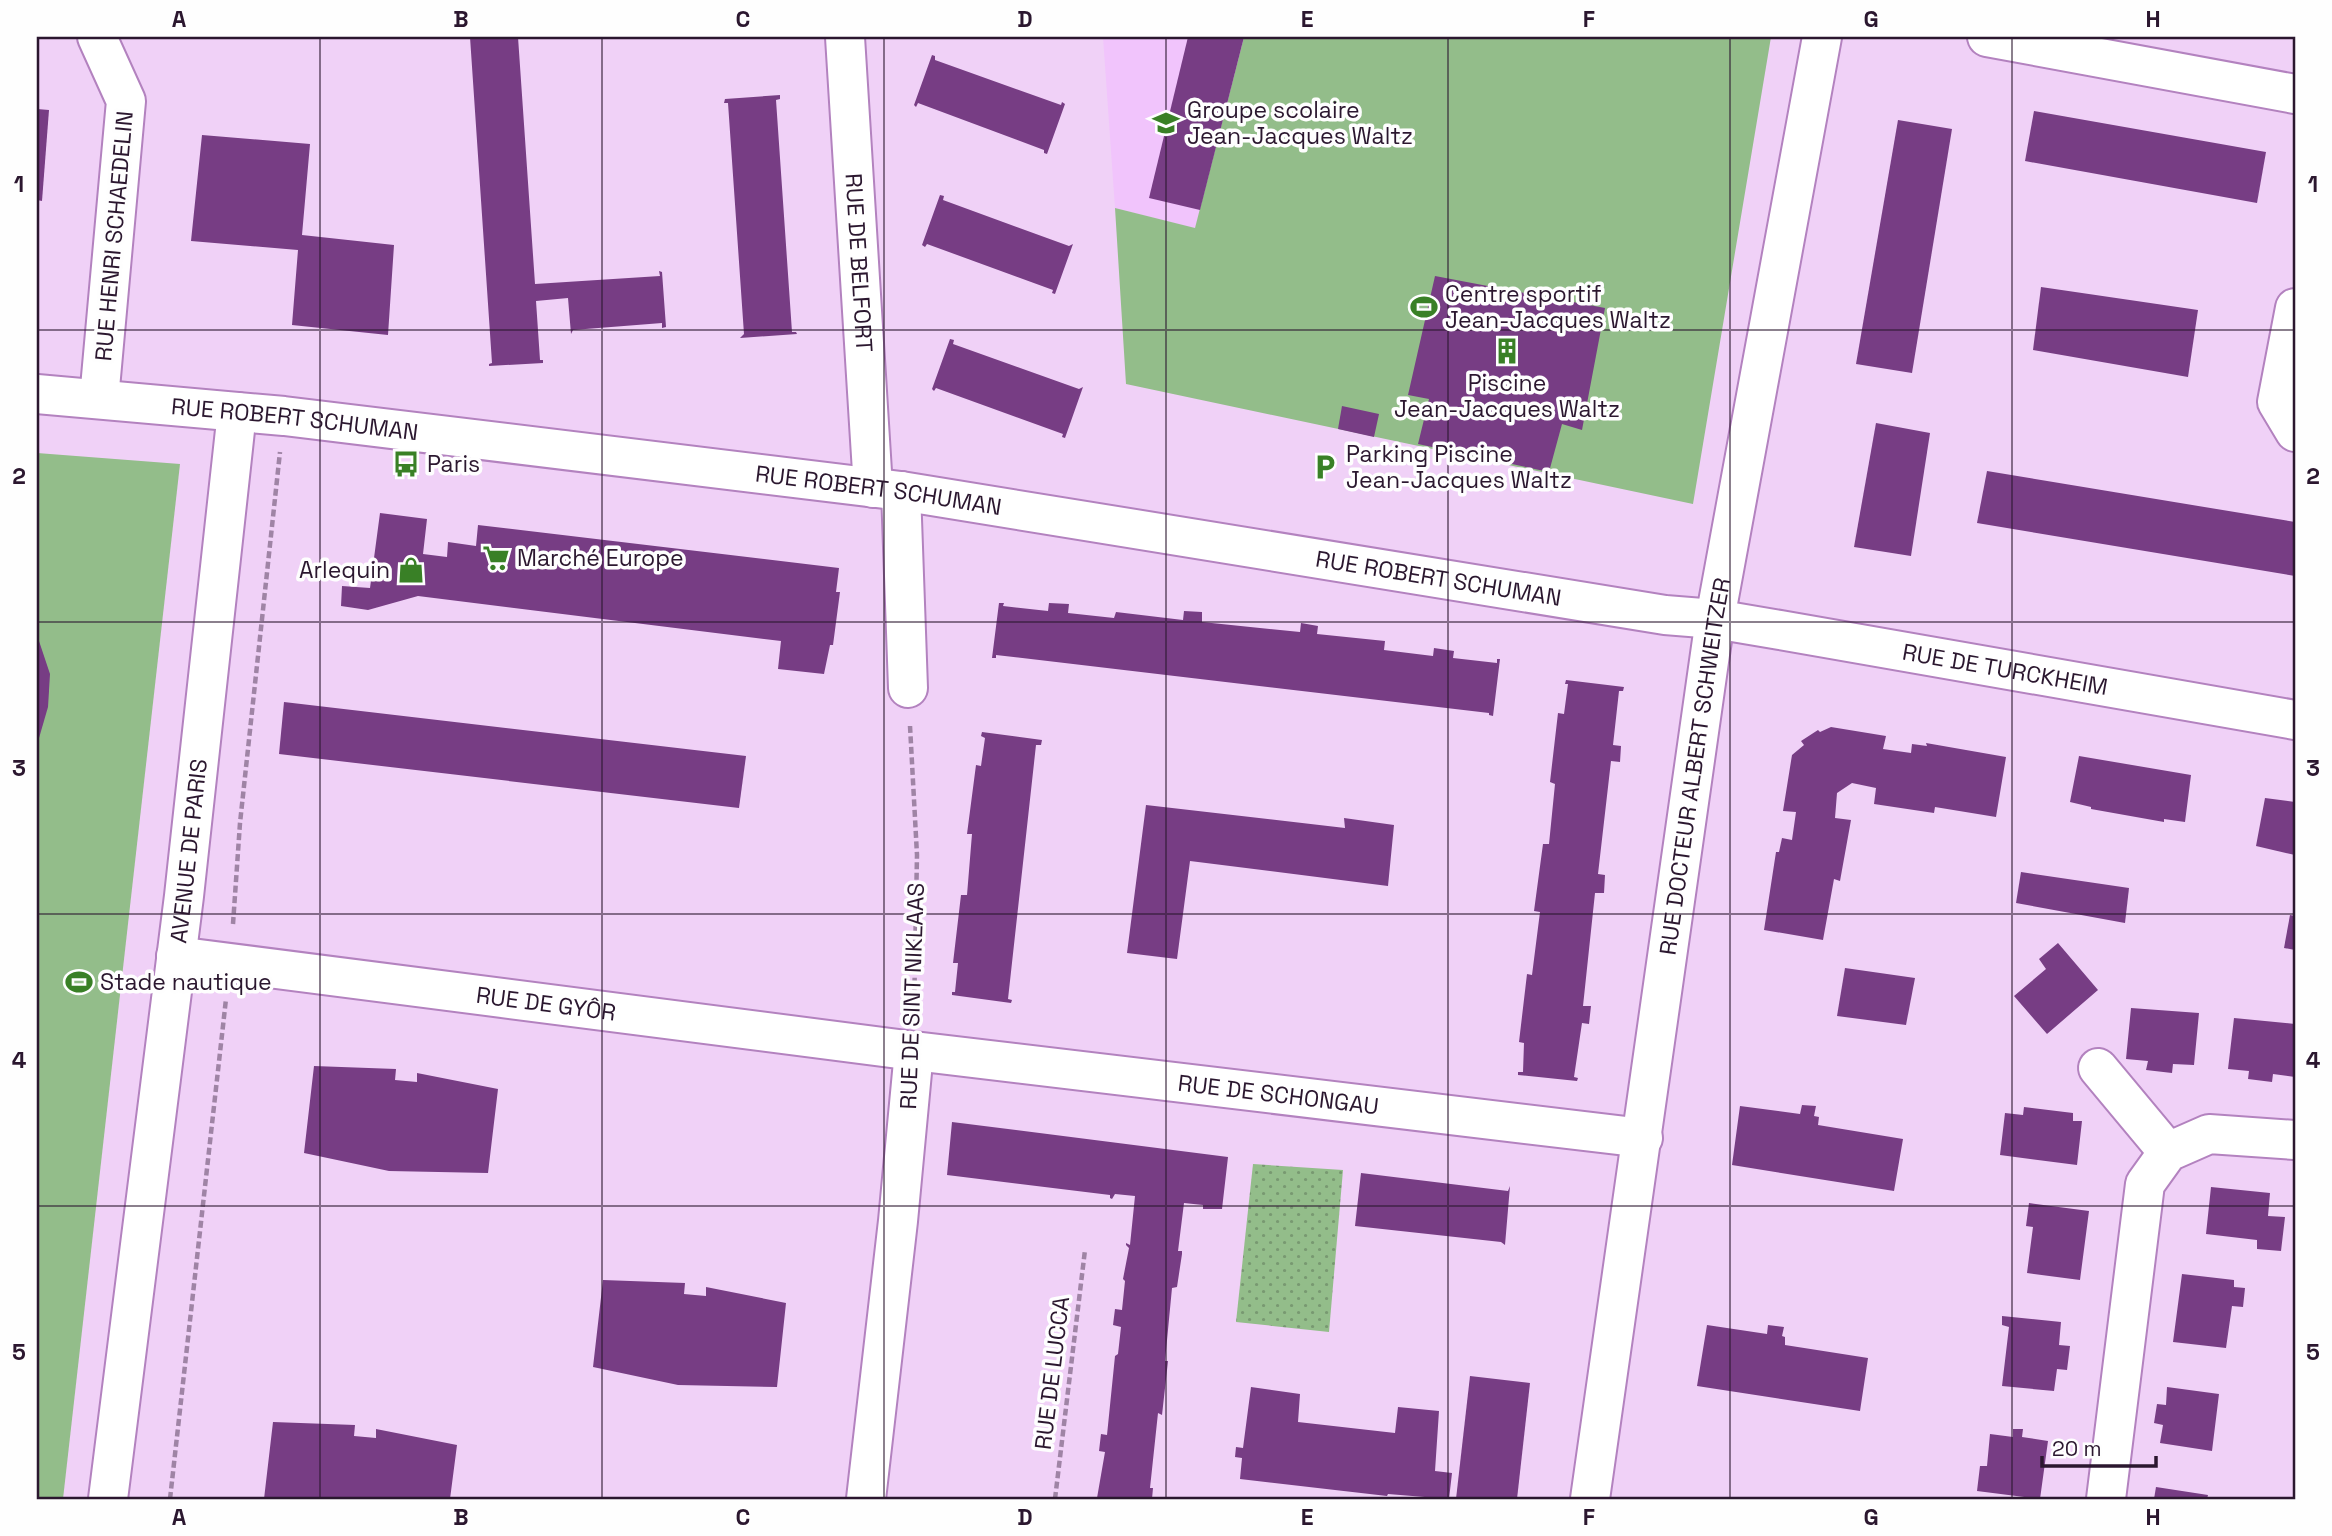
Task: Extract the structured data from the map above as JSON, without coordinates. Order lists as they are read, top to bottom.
{
  "streets": {
    "street": [
      "RUE HENRI SCHAEDELIN",
      "RUE DE BELFORT",
      "RUE ROBERT SCHUMAN",
      "RUE DE TURCKHEIM",
      "RUE DOCTEUR ALBERT SCHWEITZER",
      "AVENUE DE PARIS",
      "RUE DE SINT NIKLAAS",
      "RUE DE GYÔR",
      "RUE DE SCHONGAU"
    ],
    "path": ["RUE DE LUCCA"]
  },
  "crossings": [
    ["RUE HENRI SCHAEDELIN", "RUE ROBERT SCHUMAN"],
    ["RUE DE BELFORT", "RUE ROBERT SCHUMAN"],
    ["RUE ROBERT SCHUMAN", "RUE DE TURCKHEIM"],
    ["RUE ROBERT SCHUMAN", "RUE DOCTEUR ALBERT SCHWEITZER"],
    ["RUE ROBERT SCHUMAN", "AVENUE DE PARIS"],
    ["RUE DE TURCKHEIM", "RUE DOCTEUR ALBERT SCHWEITZER"],
    ["RUE DOCTEUR ALBERT SCHWEITZER", "RUE DE SCHONGAU"],
    ["AVENUE DE PARIS", "RUE DE GYÔR"],
    ["RUE DE SINT NIKLAAS", "RUE DE GYÔR"],
    ["RUE DE SINT NIKLAAS", "RUE DE SCHONGAU"],
    ["RUE DE GYÔR", "RUE DE SCHONGAU"]
  ],
  "places": {
    "school or university": ["Groupe scolaire Jean-Jacques Waltz"],
    "sports": ["Centre sportif Jean-Jacques Waltz", "Stade nautique"],
    "building": ["Piscine Jean-Jacques Waltz"],
    "bus stop": ["Paris"],
    "parking": ["Parking Piscine Jean-Jacques Waltz"],
    "supermarket": ["Marché Europe"],
    "shop": ["Arlequin"]
  },
  "scale_bar": "20 m",
  "grid": {
    "columns": [
      "A",
      "B",
      "C",
      "D",
      "E",
      "F",
      "G",
      "H"
    ],
    "rows": [
      "1",
      "2",
      "3",
      "4",
      "5"
    ]
  }
}
